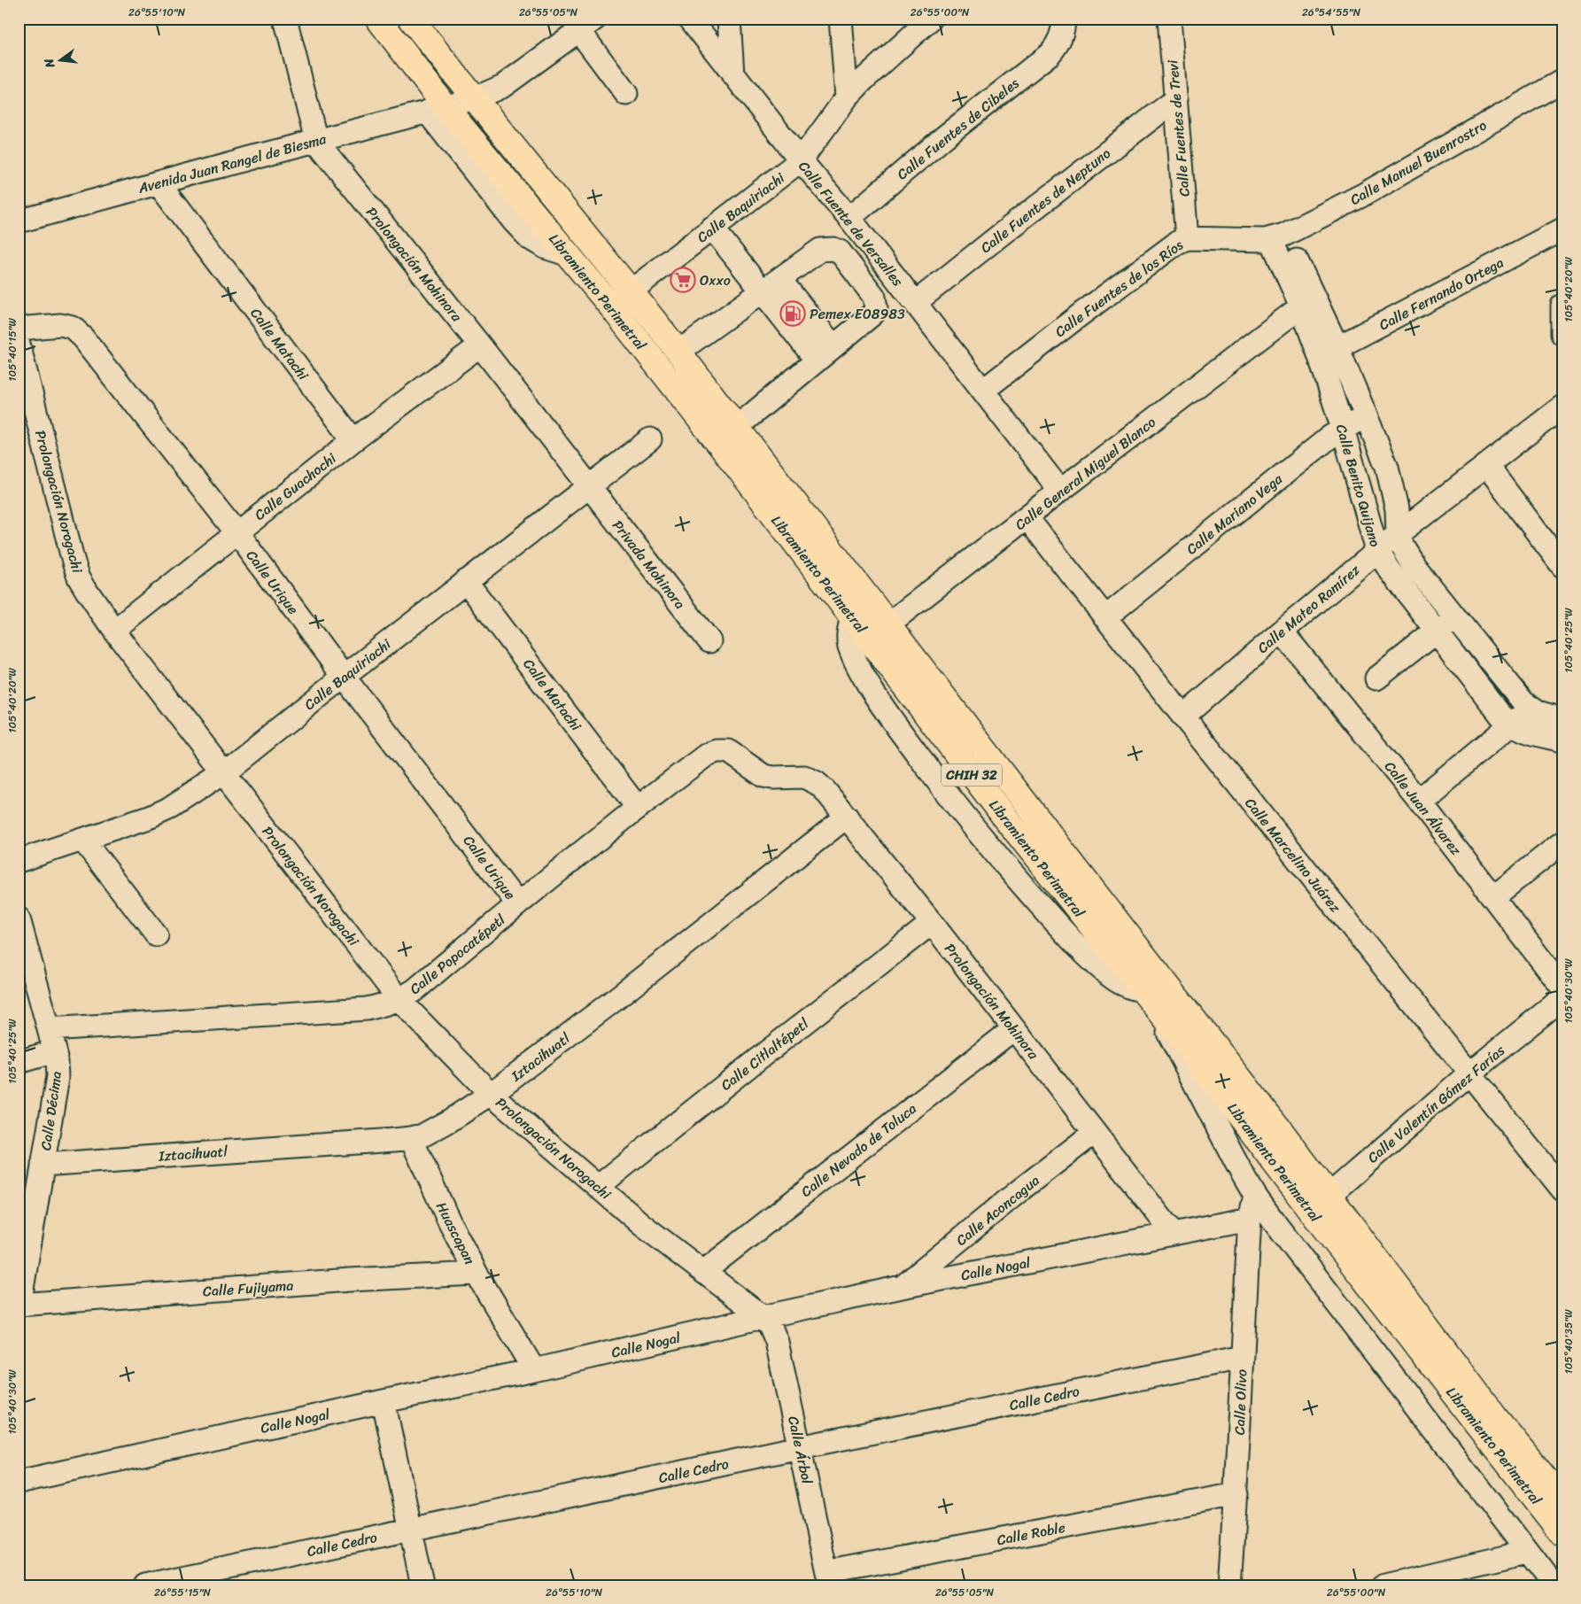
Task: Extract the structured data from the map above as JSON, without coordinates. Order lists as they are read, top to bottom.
{
  "streets": {
    "main road": ["Libramiento Perimetral", "CHIH 32"],
    "street": [
      "Calle Fuentes de Cibeles",
      "Calle Fuentes de Trevi",
      "Calle Manuel Buenrostro",
      "Avenida Juan Rangel de Biesma",
      "Calle Fuentes de Neptuno",
      "Calle Baquiriachi",
      "Calle Fuente de Versalles",
      "Prolongación Mohinora",
      "Calle Fuentes de los Ríos",
      "Calle Fernando Ortega",
      "Calle Matachi",
      "Calle General Miguel Blanco",
      "Calle Benito Quijano",
      "Calle Guachochi",
      "Prolongación Norogachi",
      "Calle Mariano Vega",
      "Privada Mohinora",
      "Calle Urique",
      "Calle Mateo Ramírez",
      "Calle Juan Álvarez",
      "Calle Marcelino Juárez",
      "Calle Popocatépetl",
      "Calle Citlaltépetl",
      "Iztacihuatl",
      "Calle Valentín Gómez Farías",
      "Calle Décima",
      "Calle Nevado de Toluca",
      "Calle Aconcagua",
      "Huascapan",
      "Calle Nogal",
      "Calle Fujiyama",
      "Calle Cedro",
      "Calle Olivo",
      "Calle Árbol",
      "Calle Roble"
    ]
  },
  "crossings": [
    ["Calle Fuentes de Cibeles", "Calle Fuente de Versalles"],
    ["Calle Fuentes de Trevi", "Calle Fuentes de Neptuno"],
    ["Calle Fuentes de Trevi", "Calle Fuentes de los Ríos"],
    ["Calle Manuel Buenrostro", "Calle Fuentes de los Ríos"],
    ["Calle Manuel Buenrostro", "Calle Benito Quijano"],
    ["Avenida Juan Rangel de Biesma", "Prolongación Mohinora"],
    ["Avenida Juan Rangel de Biesma", "Libramiento Perimetral"],
    ["Avenida Juan Rangel de Biesma", "Calle Matachi"],
    ["Calle Fuentes de Neptuno", "Calle Fuente de Versalles"],
    ["Calle Baquiriachi", "Calle Fuente de Versalles"],
    ["Calle Baquiriachi", "Prolongación Mohinora"],
    ["Calle Baquiriachi", "Libramiento Perimetral"],
    ["Calle Baquiriachi", "Calle Matachi"],
    ["Calle Baquiriachi", "Prolongación Norogachi"],
    ["Calle Baquiriachi", "Privada Mohinora"],
    ["Calle Baquiriachi", "Calle Urique"],
    ["Calle Fuente de Versalles", "Calle Fuentes de los Ríos"],
    ["Calle Fuente de Versalles", "Calle General Miguel Blanco"],
    ["Prolongación Mohinora", "Calle Guachochi"],
    ["Prolongación Mohinora", "Privada Mohinora"],
    ["Prolongación Mohinora", "Calle Popocatépetl"],
    ["Prolongación Mohinora", "Calle Citlaltépetl"],
    ["Prolongación Mohinora", "Iztacihuatl"],
    ["Prolongación Mohinora", "Calle Nevado de Toluca"],
    ["Prolongación Mohinora", "Calle Aconcagua"],
    ["Prolongación Mohinora", "Calle Nogal"],
    ["Calle Fuentes de los Ríos", "Calle Benito Quijano"],
    ["Libramiento Perimetral", "Calle General Miguel Blanco"],
    ["Libramiento Perimetral", "Calle Valentín Gómez Farías"],
    ["Calle Fernando Ortega", "Calle Benito Quijano"],
    ["Calle Matachi", "Calle Guachochi"],
    ["Calle Matachi", "Calle Popocatépetl"],
    ["Calle General Miguel Blanco", "Calle Benito Quijano"],
    ["Calle General Miguel Blanco", "Calle Marcelino Juárez"],
    ["Calle Benito Quijano", "Calle Mariano Vega"],
    ["Calle Benito Quijano", "Calle Mateo Ramírez"],
    ["Calle Guachochi", "Prolongación Norogachi"],
    ["Calle Guachochi", "Calle Urique"],
    ["Prolongación Norogachi", "Calle Popocatépetl"],
    ["Prolongación Norogachi", "Calle Citlaltépetl"],
    ["Prolongación Norogachi", "Iztacihuatl"],
    ["Prolongación Norogachi", "Calle Nevado de Toluca"],
    ["Prolongación Norogachi", "Calle Nogal"],
    ["Prolongación Norogachi", "Calle Árbol"],
    ["Calle Mariano Vega", "Calle Marcelino Juárez"],
    ["Calle Urique", "Calle Popocatépetl"],
    ["Calle Mateo Ramírez", "Calle Juan Álvarez"],
    ["Calle Mateo Ramírez", "Calle Marcelino Juárez"],
    ["Calle Marcelino Juárez", "Calle Valentín Gómez Farías"],
    ["Calle Popocatépetl", "Calle Décima"],
    ["Iztacihuatl", "Calle Décima"],
    ["Iztacihuatl", "Huascapan"],
    ["Calle Décima", "Calle Fujiyama"],
    ["Calle Aconcagua", "Calle Nogal"],
    ["Huascapan", "Calle Nogal"],
    ["Huascapan", "Calle Fujiyama"],
    ["Calle Nogal", "Calle Olivo"],
    ["Calle Nogal", "Calle Árbol"],
    ["Calle Cedro", "Calle Olivo"],
    ["Calle Cedro", "Calle Árbol"],
    ["Calle Olivo", "Calle Roble"],
    ["Calle Árbol", "Calle Roble"]
  ],
  "places": {
    "supermarket": ["Oxxo"],
    "fuel station": ["Pemex E08983"]
  },
  "north": "left",
  "coordinates": [
    "26°55'10\"N",
    "26°55'05\"N",
    "26°55'00\"N",
    "26°54'55\"N",
    "105°40'20\"W",
    "105°40'15\"W",
    "105°40'25\"W",
    "105°40'30\"W",
    "105°40'35\"W",
    "26°55'15\"N"
  ]
}
